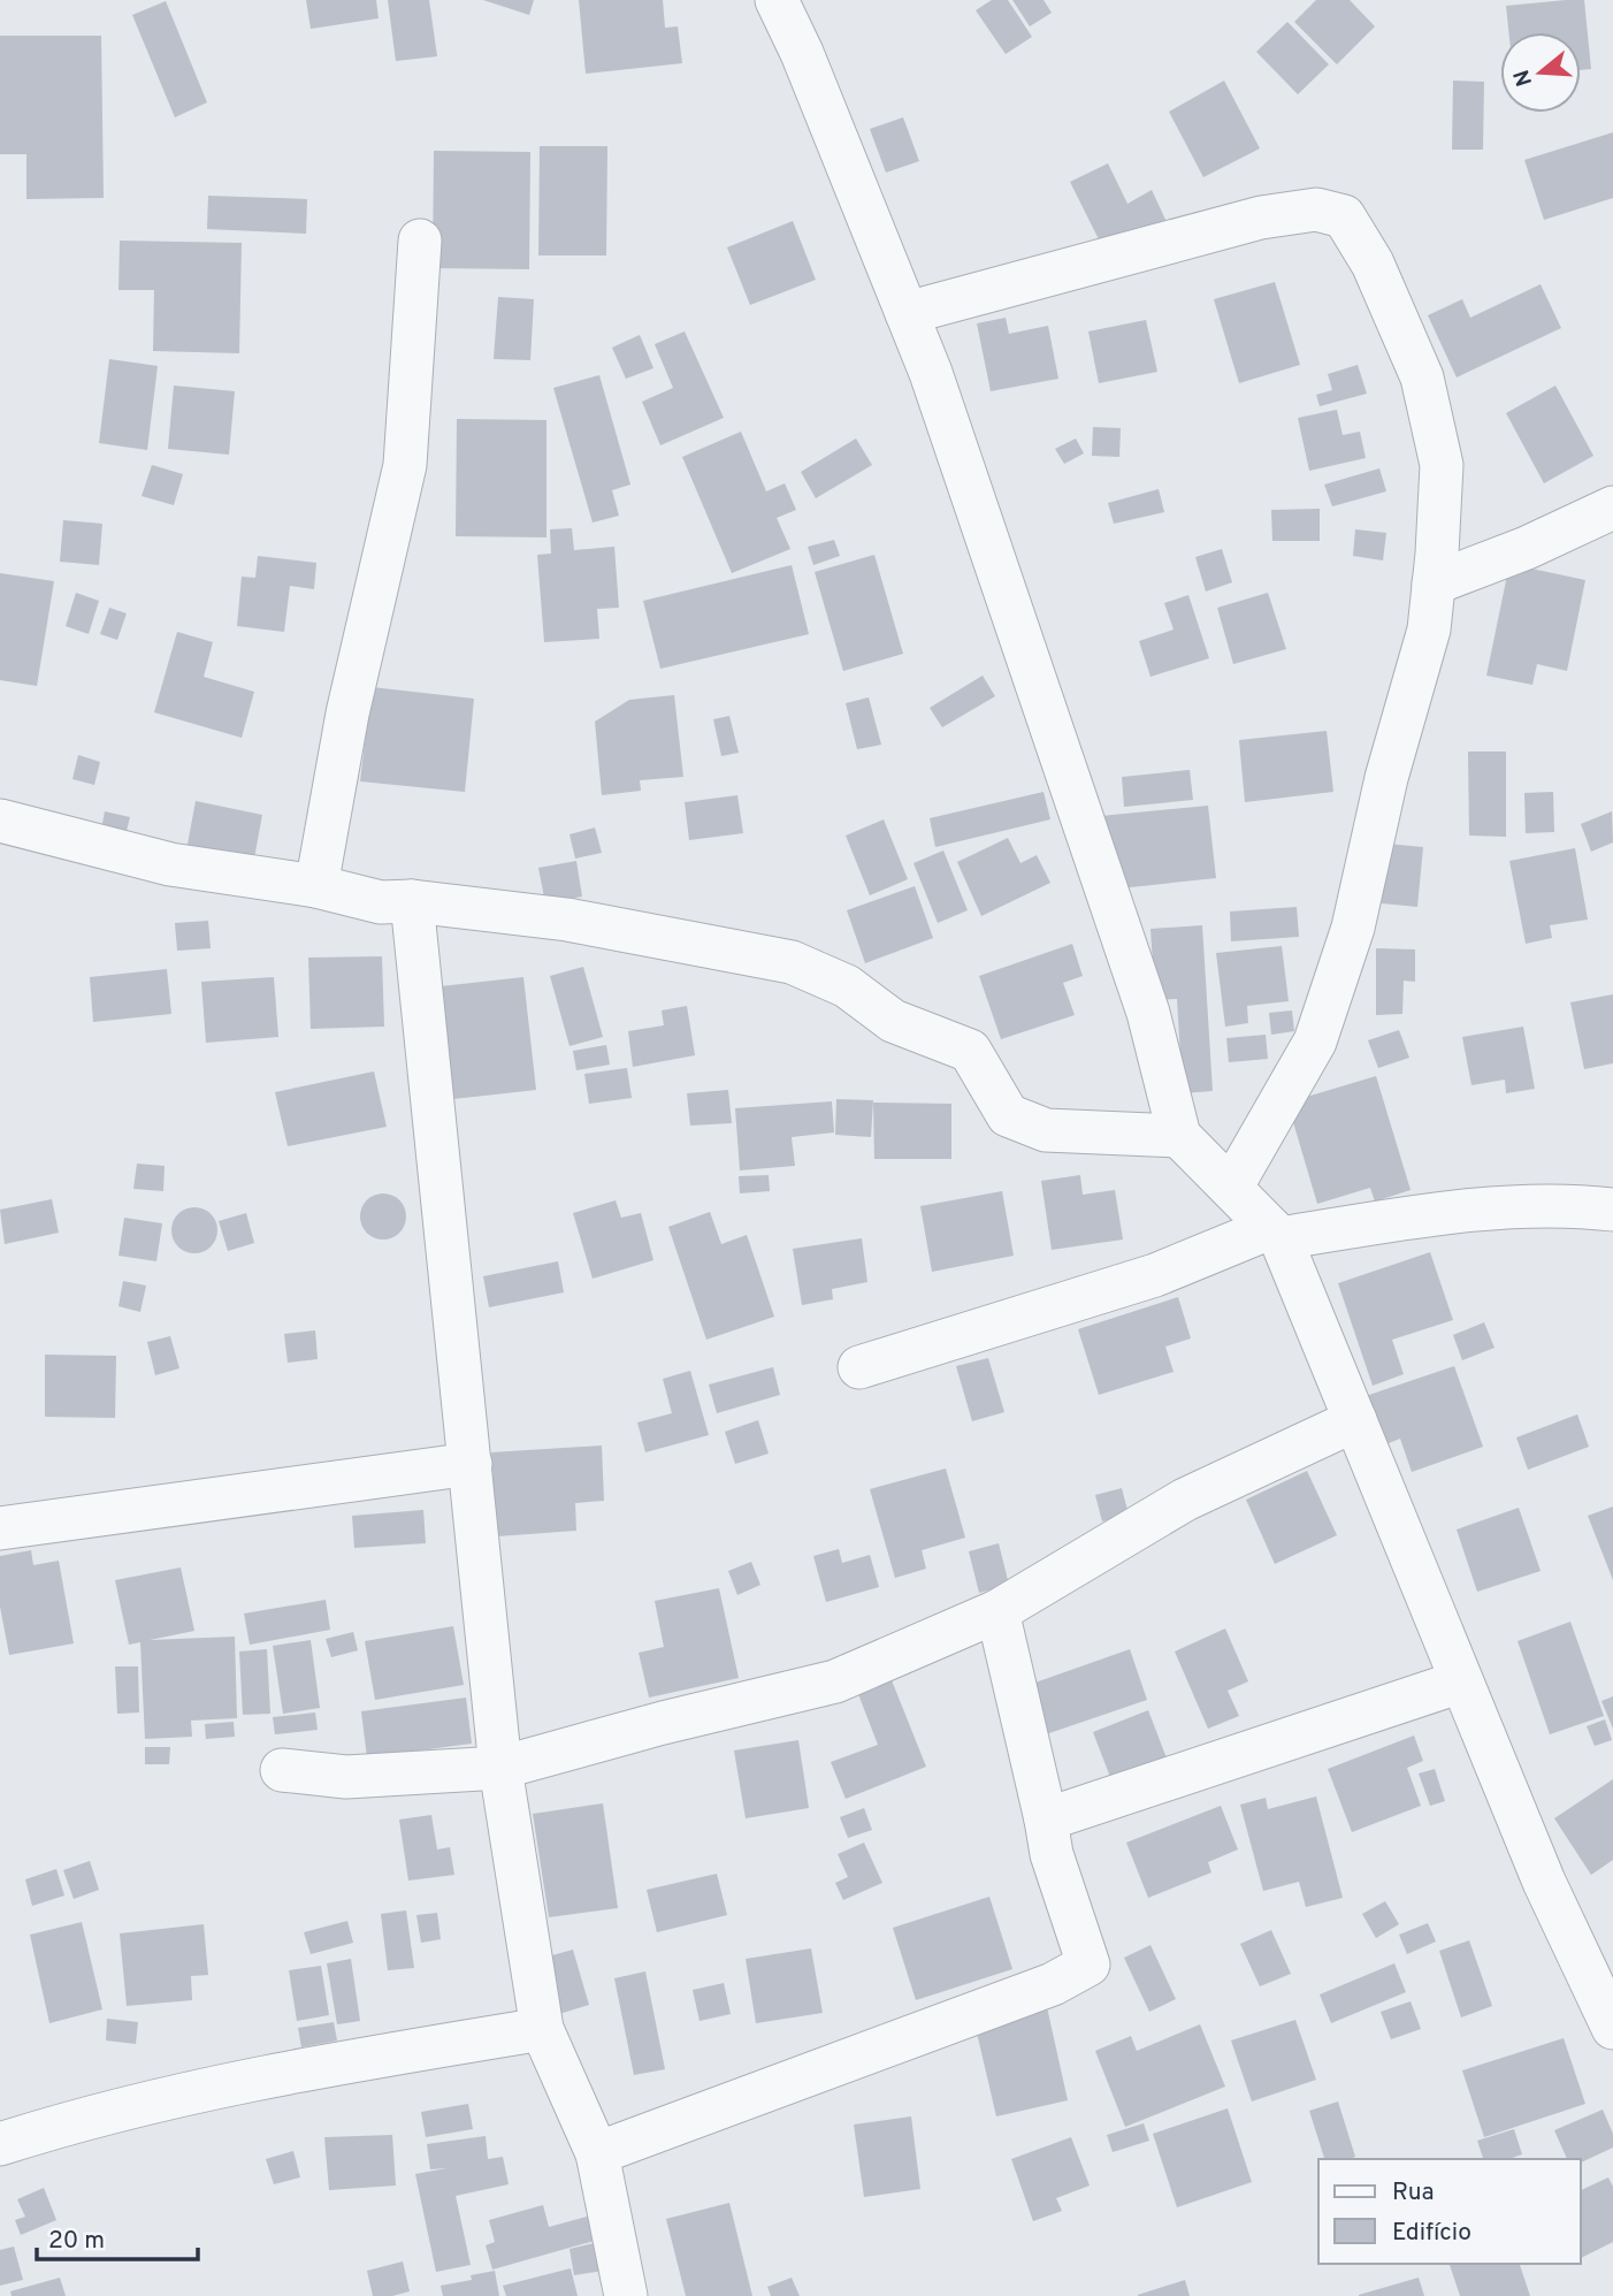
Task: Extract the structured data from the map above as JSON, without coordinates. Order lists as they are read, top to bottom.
{
  "legend": ["Rua", "Edifício"],
  "scale_bar": "20 m",
  "north": "left"
}
